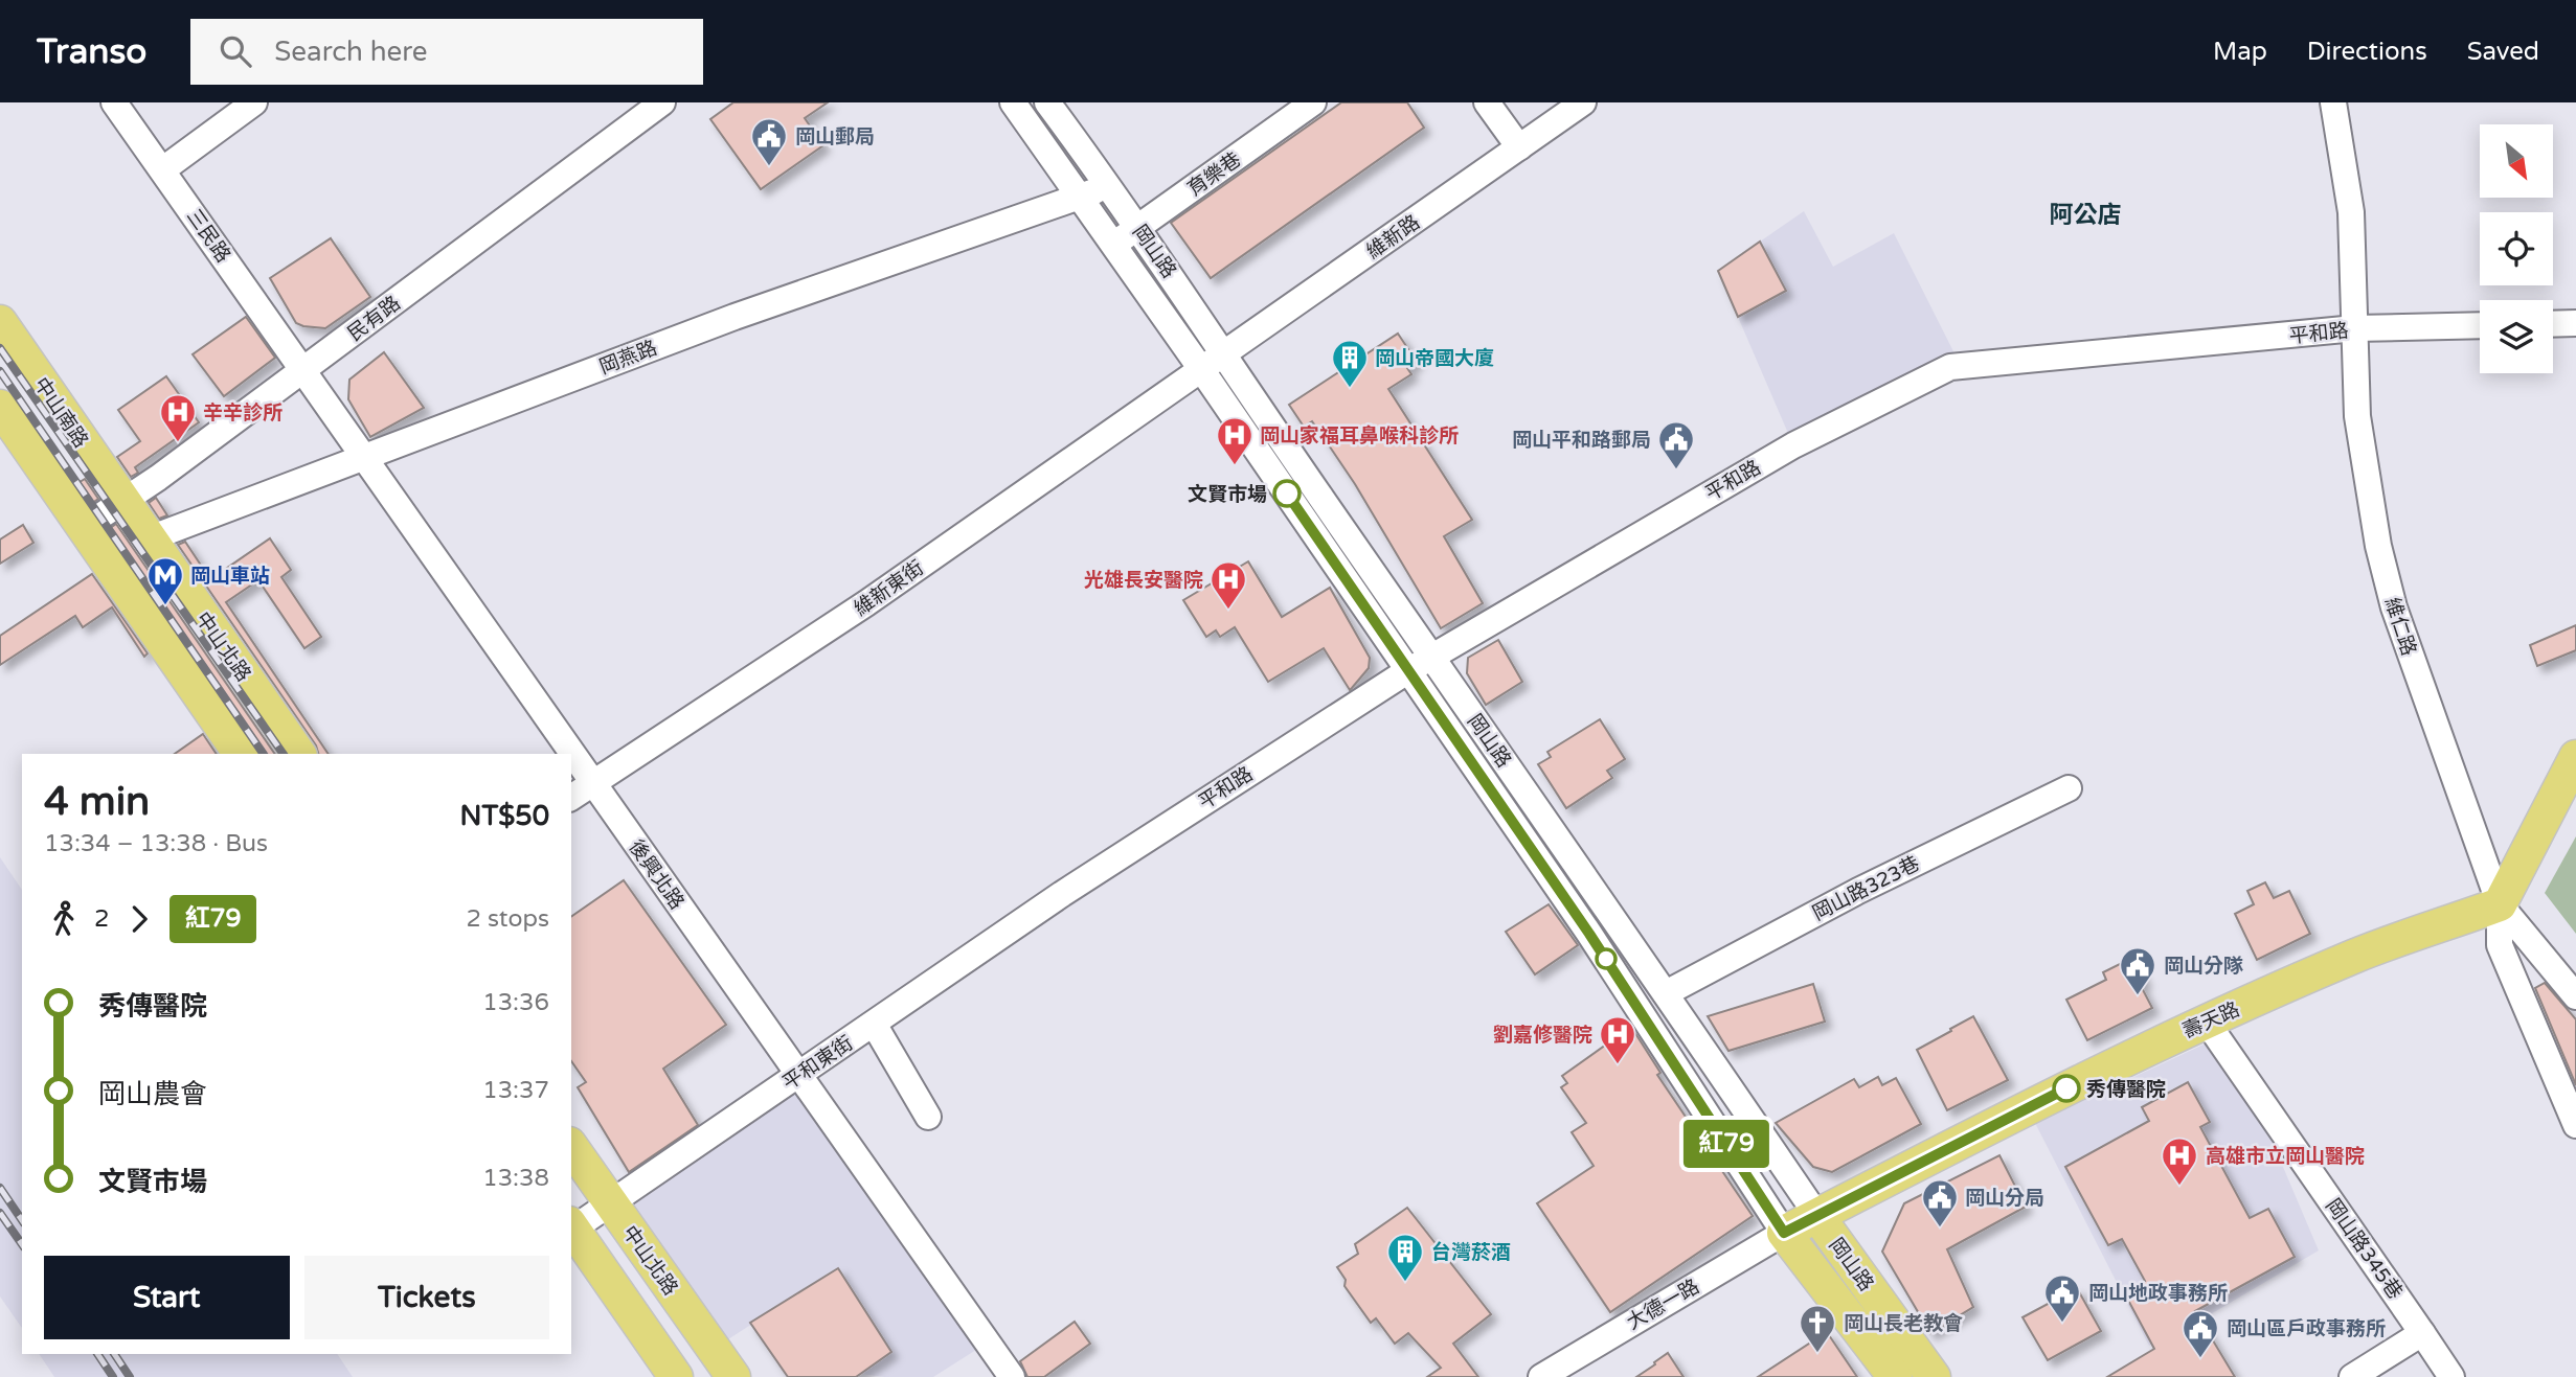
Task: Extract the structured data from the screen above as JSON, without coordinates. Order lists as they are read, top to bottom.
{
  "streets": {
    "main road": [
      "岡山路",
      "中山南路",
      "中山北路",
      "壽天路"
    ],
    "street": [
      "育樂巷",
      "三民路",
      "維新路",
      "民有路",
      "平和路",
      "岡燕路",
      "維新東街",
      "維仁路",
      "後興北路",
      "岡山路323巷",
      "平和東街",
      "岡山路345巷",
      "大德一路"
    ]
  },
  "crossings": [
    ["育樂巷", "岡山路"],
    ["三民路", "民有路"],
    ["三民路", "後興北路"],
    ["維新路", "岡山路"],
    ["維新路", "維新東街"],
    ["岡山路", "平和路"],
    ["岡山路", "岡燕路"],
    ["岡山路", "維新東街"],
    ["岡山路", "岡山路323巷"],
    ["岡山路", "壽天路"],
    ["岡山路", "大德一路"],
    ["民有路", "中山南路"],
    ["民有路", "中山北路"],
    ["民有路", "後興北路"],
    ["平和路", "維仁路"],
    ["平和路", "平和東街"],
    ["岡燕路", "中山北路"],
    ["岡燕路", "後興北路"],
    ["中山南路", "中山北路"],
    ["維新東街", "後興北路"],
    ["維仁路", "壽天路"],
    ["中山北路", "平和東街"],
    ["後興北路", "平和東街"],
    ["壽天路", "岡山路345巷"],
    ["壽天路", "大德一路"]
  ],
  "districts": ["阿公店"],
  "places": {
    "public building": [
      "岡山郵局",
      "岡山平和路郵局",
      "岡山分隊",
      "岡山分局",
      "岡山地政事務所",
      "岡山區戶政事務所"
    ],
    "building": ["岡山帝國大廈", "台灣菸酒"],
    "hospital": [
      "辛辛診所",
      "岡山家福耳鼻喉科診所",
      "光雄長安醫院",
      "劉嘉修醫院",
      "高雄市立岡山醫院"
    ],
    "other": ["文賢市場", "秀傳醫院"],
    "metro station": ["岡山車站"],
    "church": ["岡山長老教會"]
  },
  "lines": ["bus line 紅79"],
  "north": "bottom right",
  "page": {
    "header": "Transo",
    "search": "Search here",
    "nav": ["Map", "Directions", "Saved"],
    "on_map": "紅79",
    "heading": ["4 min", "13:34 – 13:38 · Bus", "NT$50"],
    "legs": ["2", "紅79", "2 stops"],
    "list": [
      {
        "name": "秀傳醫院",
        "value": "13:36"
      },
      {
        "name": "岡山農會",
        "value": "13:37"
      },
      {
        "name": "文賢市場",
        "value": "13:38"
      }
    ],
    "buttons": ["Start", "Tickets"]
  }
}
